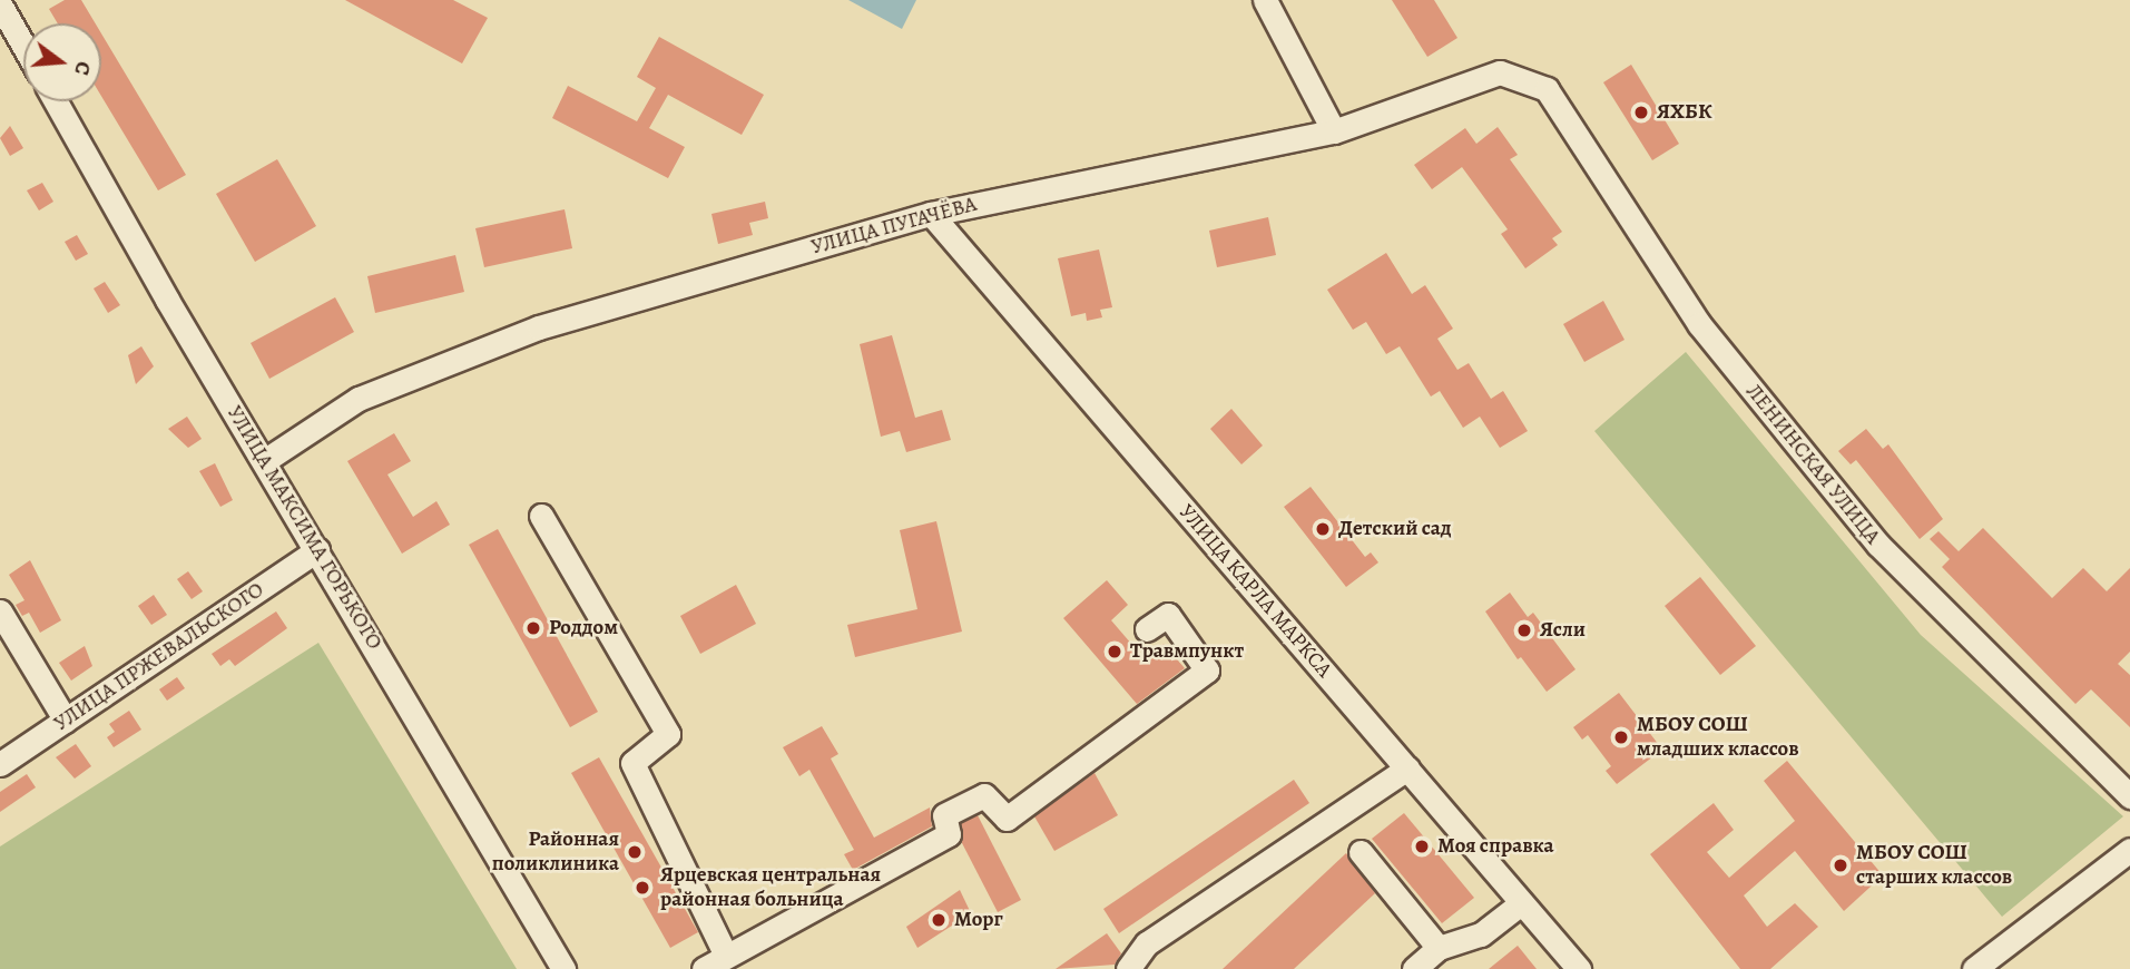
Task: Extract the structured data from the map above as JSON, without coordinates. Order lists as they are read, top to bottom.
{
  "streets": {
    "street": [
      "УЛИЦА ПУГАЧЁВА",
      "ЛЕНИНСКАЯ УЛИЦА",
      "УЛИЦА МАКСИМА ГОРЬКОГО",
      "УЛИЦА КАРЛА МАРКСА",
      "УЛИЦА ПРЖЕВАЛЬСКОГО"
    ]
  },
  "crossings": [
    ["УЛИЦА ПУГАЧЁВА", "ЛЕНИНСКАЯ УЛИЦА"],
    ["УЛИЦА ПУГАЧЁВА", "УЛИЦА МАКСИМА ГОРЬКОГО"],
    ["УЛИЦА ПУГАЧЁВА", "УЛИЦА КАРЛА МАРКСА"],
    ["УЛИЦА МАКСИМА ГОРЬКОГО", "УЛИЦА ПРЖЕВАЛЬСКОГО"]
  ],
  "places": [
    "ЯХБК",
    "Детский сад",
    "Роддом",
    "Ясли",
    "Травмпункт",
    "МБОУ СОШ младших классов",
    "Моя справка",
    "Районная поликлиника",
    "МБОУ СОШ старших классов",
    "Ярцевская центральная районная больница",
    "Морг"
  ],
  "north": "right"
}
